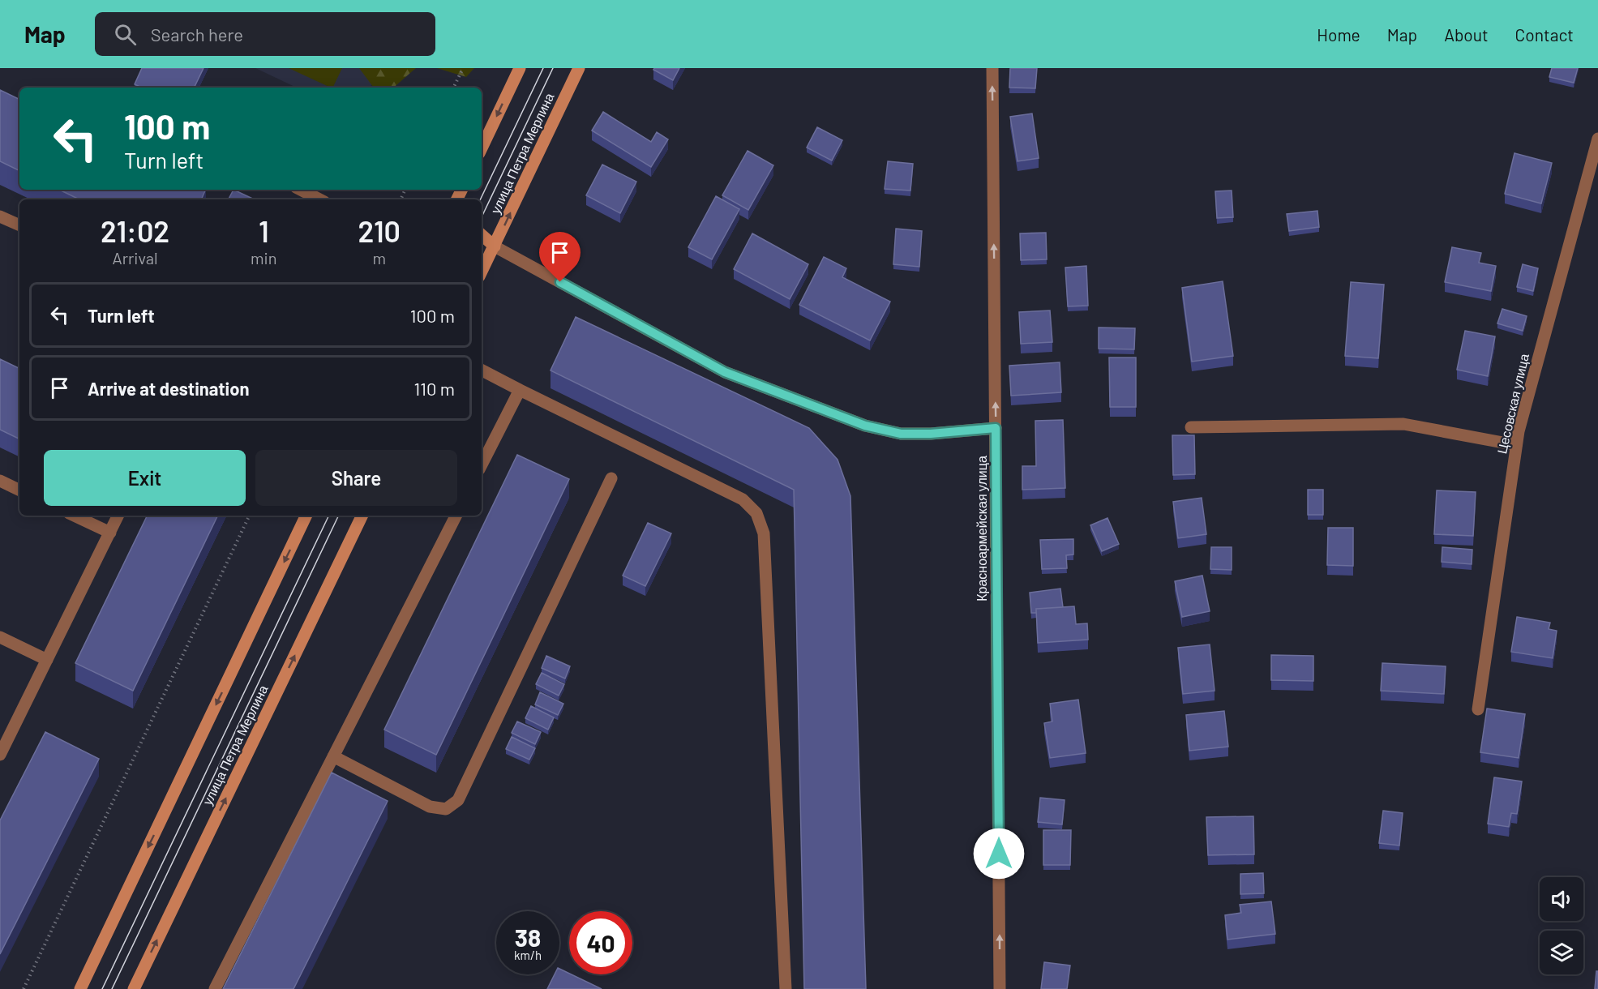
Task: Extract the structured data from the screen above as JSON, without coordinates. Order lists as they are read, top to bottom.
{
  "streets": {
    "main road": ["улица Петра Мерлина"],
    "street": ["Цесовская улица", "Красноармейская улица"]
  },
  "one_way": ["Красноармейская улица"],
  "page": {
    "header": "Map",
    "search": "Search here",
    "nav": [
      "Home",
      "Map",
      "About",
      "Contact"
    ],
    "turn": ["100 m", "Turn left"],
    "eta": [
      "21:02",
      "Arrival",
      "1",
      "min",
      "210",
      "m"
    ],
    "list": [
      {
        "name": "Turn left",
        "value": "100 m"
      },
      {
        "name": "Arrive at destination",
        "value": "110 m"
      }
    ],
    "buttons": ["Exit", "Share"],
    "speed": "38 km/h",
    "limit": "40"
  }
}
